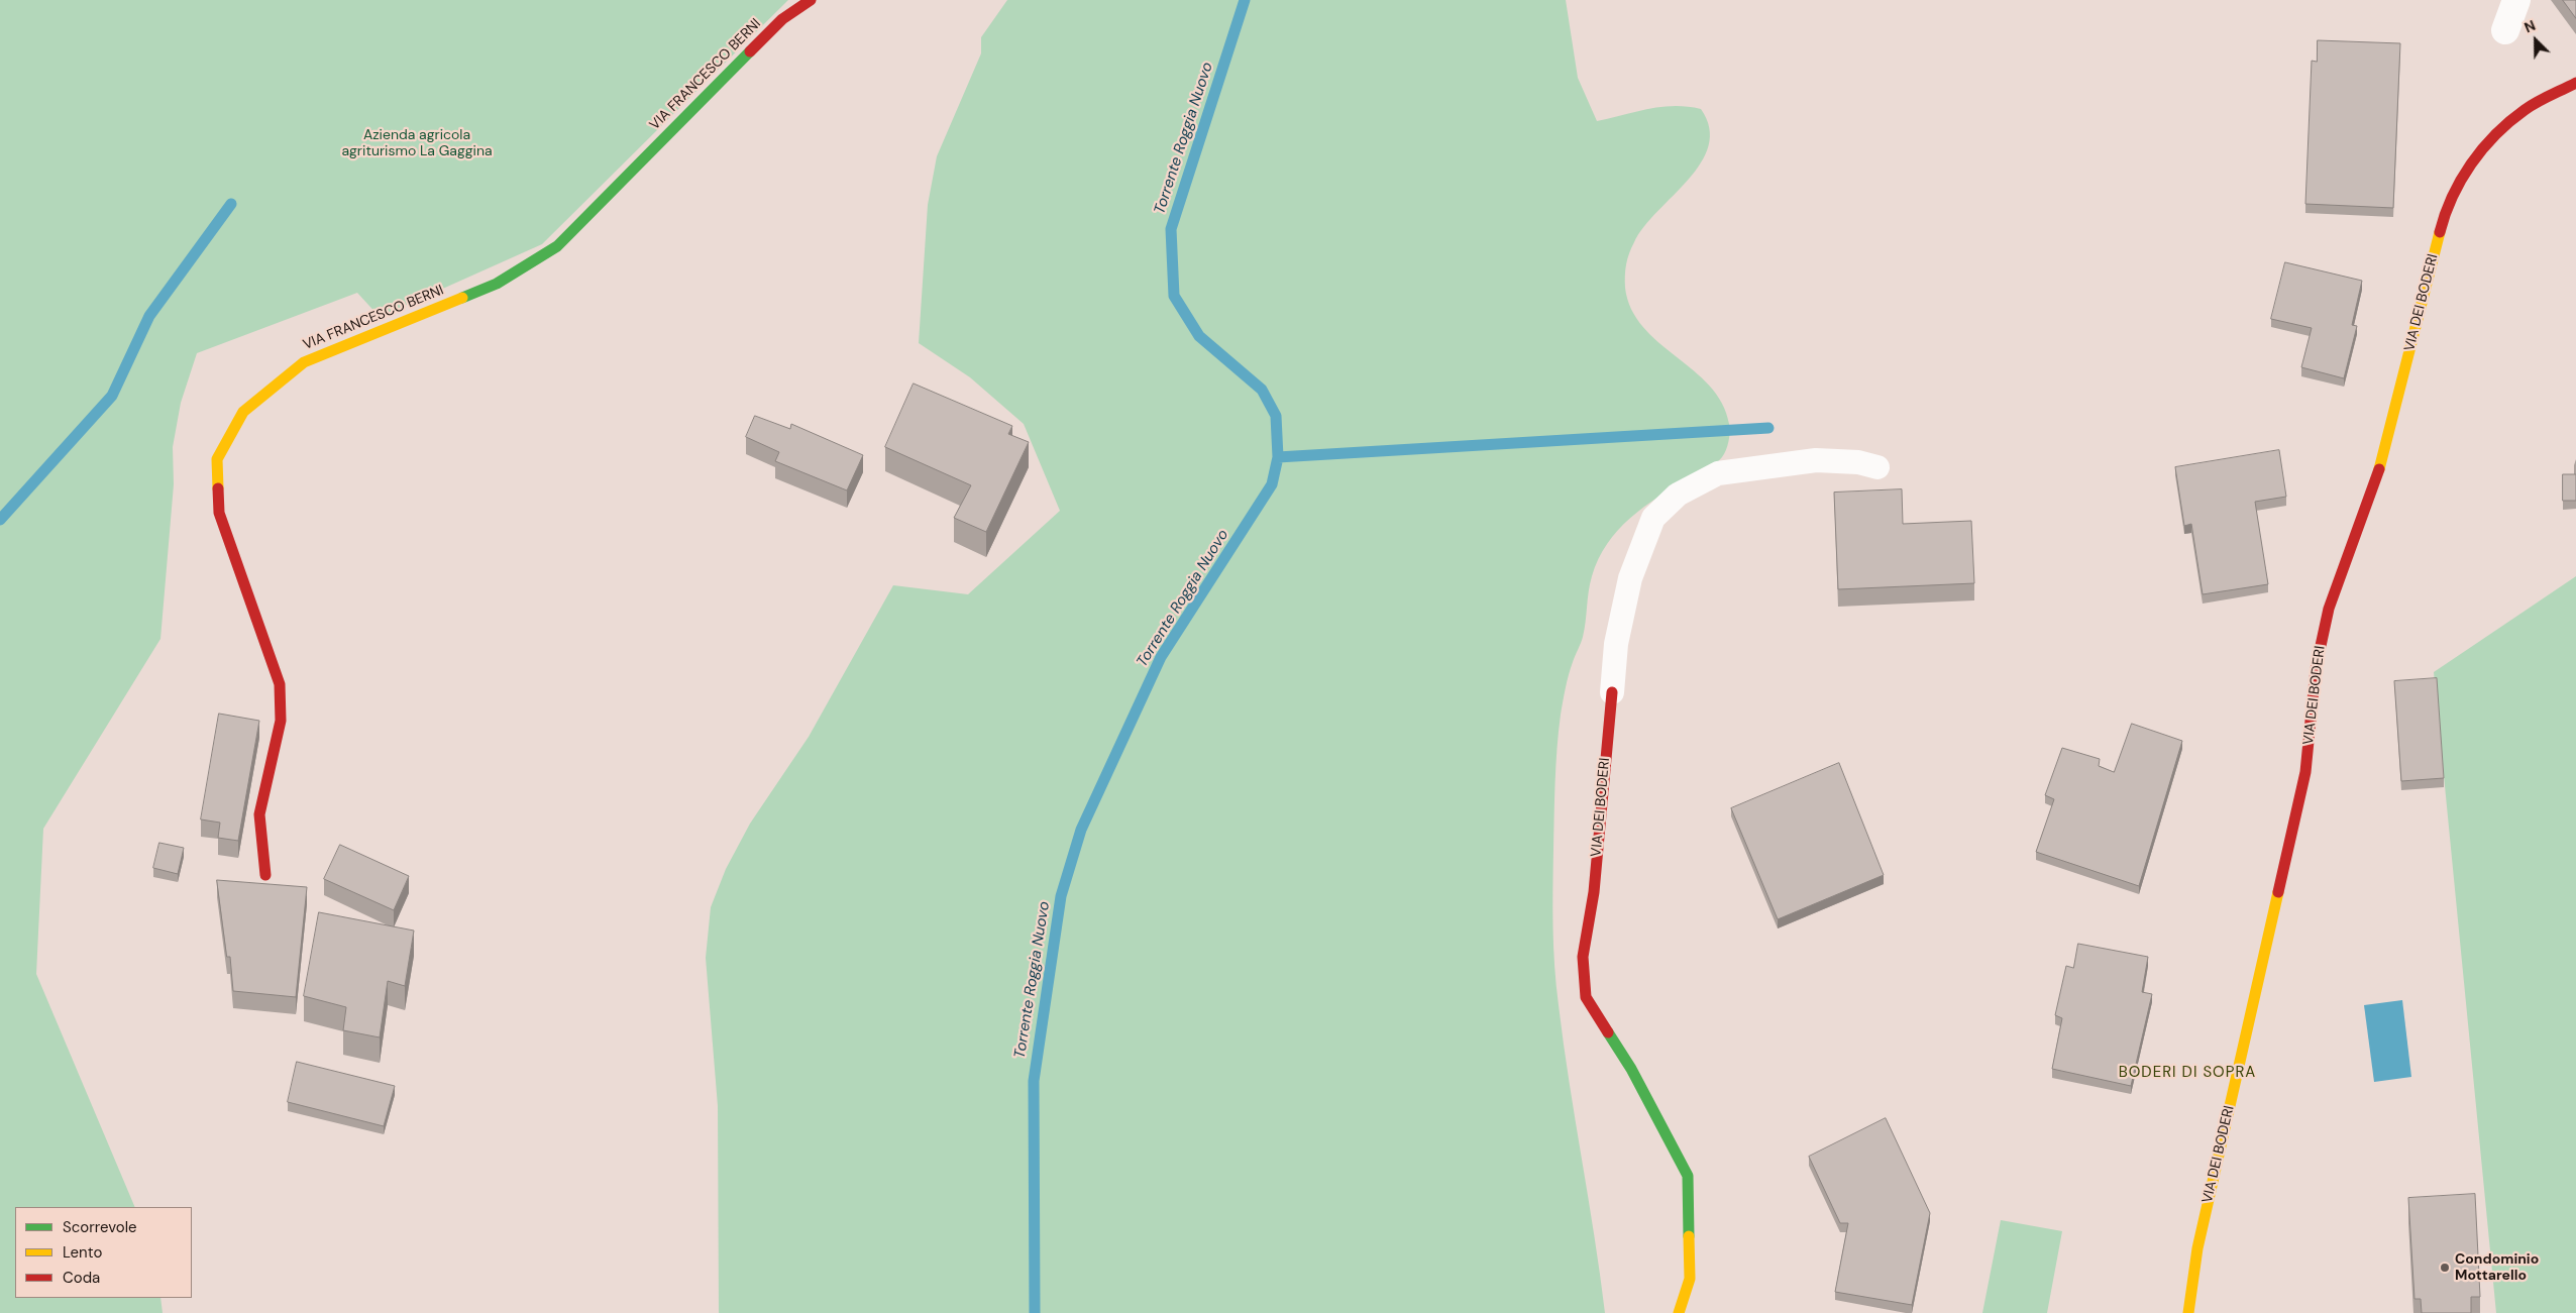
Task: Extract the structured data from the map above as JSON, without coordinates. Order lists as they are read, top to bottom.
{
  "streets": {
    "street": ["VIA FRANCESCO BERNI", "VIA DEI BODERI"]
  },
  "districts": ["BODERI DI SOPRA"],
  "water": ["Torrente Roggia Nuovo"],
  "parks": ["Azienda agricola agriturismo La Gaggina"],
  "places": ["Condominio Mottarello"],
  "legend": ["Scorrevole", "Lento", "Coda"],
  "north": "top left"
}
